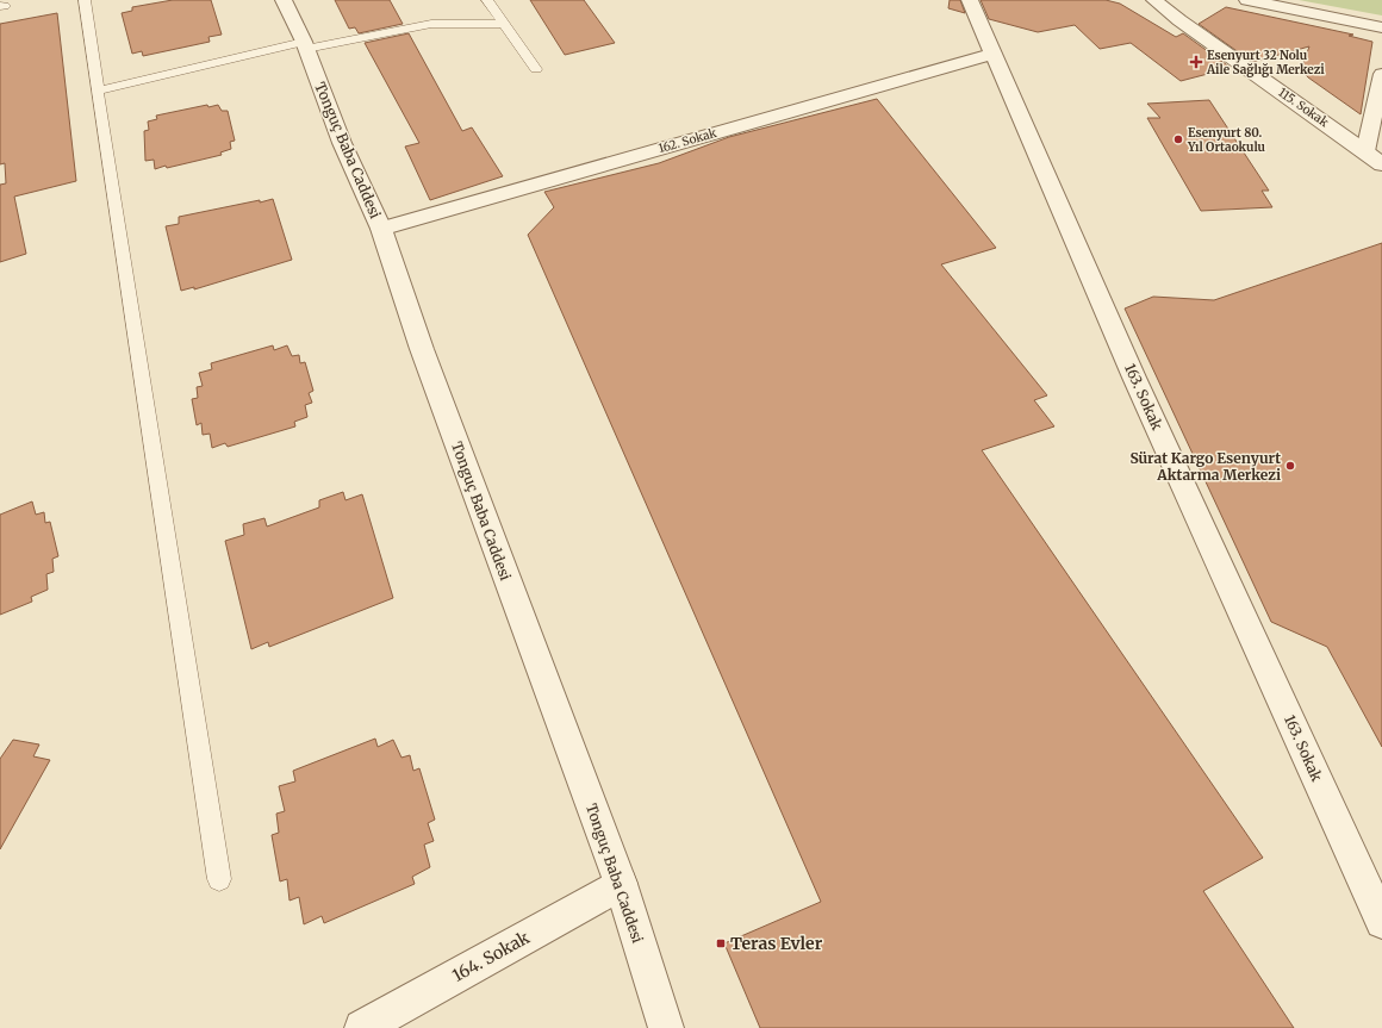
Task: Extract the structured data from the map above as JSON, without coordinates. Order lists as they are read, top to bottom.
{
  "streets": {
    "street": [
      "115. Sokak",
      "162. Sokak",
      "Tonguç Baba Caddesi",
      "163. Sokak",
      "164. Sokak"
    ]
  },
  "crossings": [
    ["162. Sokak", "Tonguç Baba Caddesi"],
    ["162. Sokak", "163. Sokak"],
    ["Tonguç Baba Caddesi", "164. Sokak"]
  ],
  "places": {
    "health": ["Esenyurt 32 Nolu Aile Sağlığı Merkezi"],
    "other": ["Esenyurt 80. Yıl Ortaokulu", "Sürat Kargo Esenyurt Aktarma Merkezi"],
    "transit": ["Teras Evler"]
  }
}
